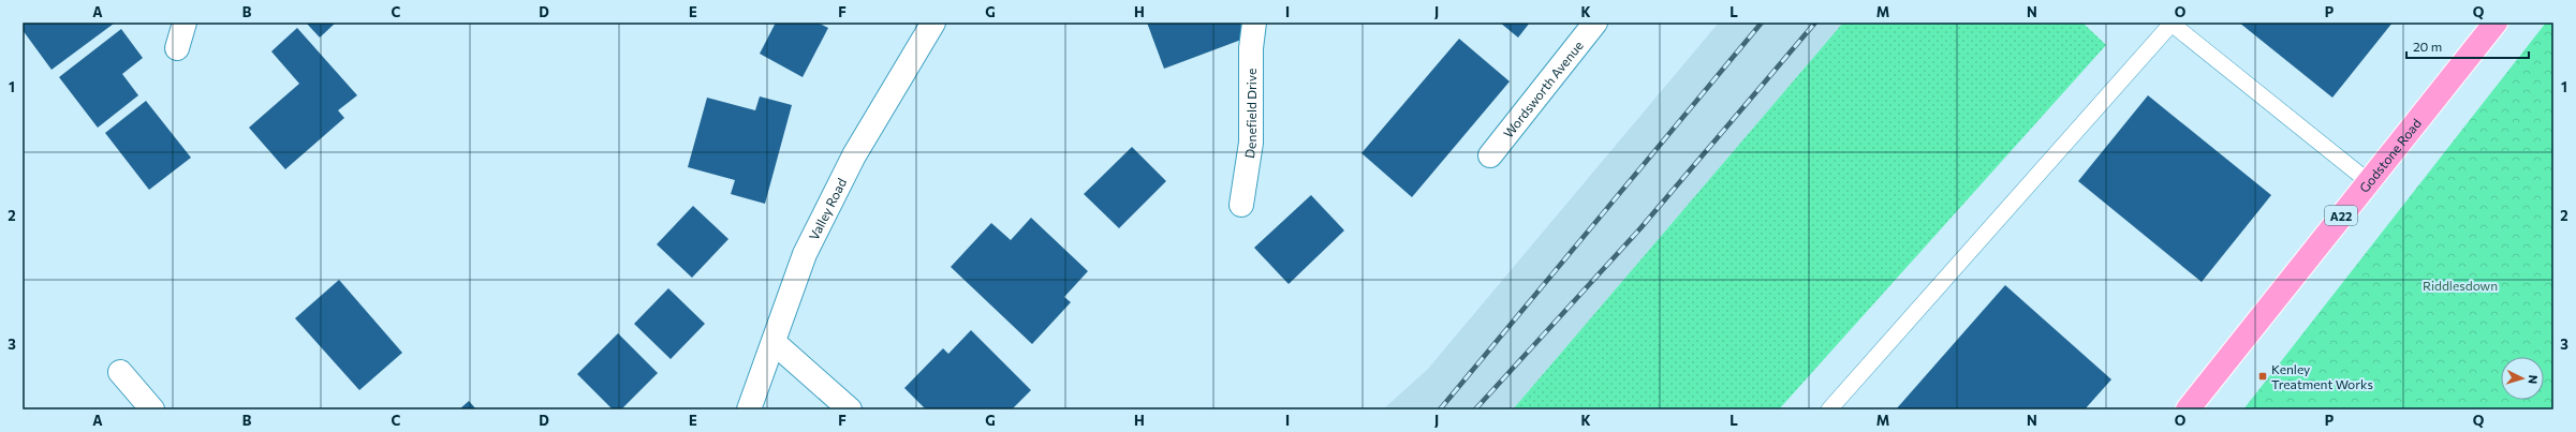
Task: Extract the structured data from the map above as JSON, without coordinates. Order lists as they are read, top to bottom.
{
  "streets": {
    "highway": ["Godstone Road", "A22"],
    "street": ["Wordsworth Avenue", "Denefield Drive", "Valley Road"]
  },
  "parks": ["Riddlesdown"],
  "places": {
    "transit": ["Kenley Treatment Works"]
  },
  "scale_bar": "20 m",
  "north": "right",
  "grid": {
    "columns": [
      "A",
      "B",
      "C",
      "D",
      "E",
      "F",
      "G",
      "H",
      "I",
      "J",
      "K",
      "L",
      "M",
      "N",
      "O",
      "P",
      "Q"
    ],
    "rows": ["1", "2", "3"]
  }
}
